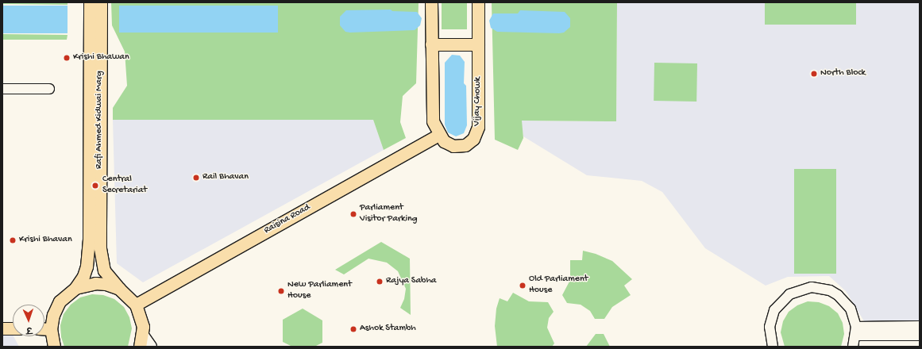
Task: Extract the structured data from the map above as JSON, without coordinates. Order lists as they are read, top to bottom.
{
  "streets": {
    "main road": ["Vijay Chowk", "Rafi Ahmed Kidwai Marg", "Raisina Road"]
  },
  "crossings": [
    ["Vijay Chowk", "Raisina Road"],
    ["Rafi Ahmed Kidwai Marg", "Raisina Road"]
  ],
  "places": [
    "Krishi Bhawan",
    "North Block",
    "Rail Bhavan",
    "Central Secretariat",
    "Parliament Visitor Parking",
    "Krishi Bhavan",
    "Rajya Sabha",
    "Old Parliament House",
    "New Parliament House",
    "Ashok Stambh"
  ],
  "north": "bottom"
}
